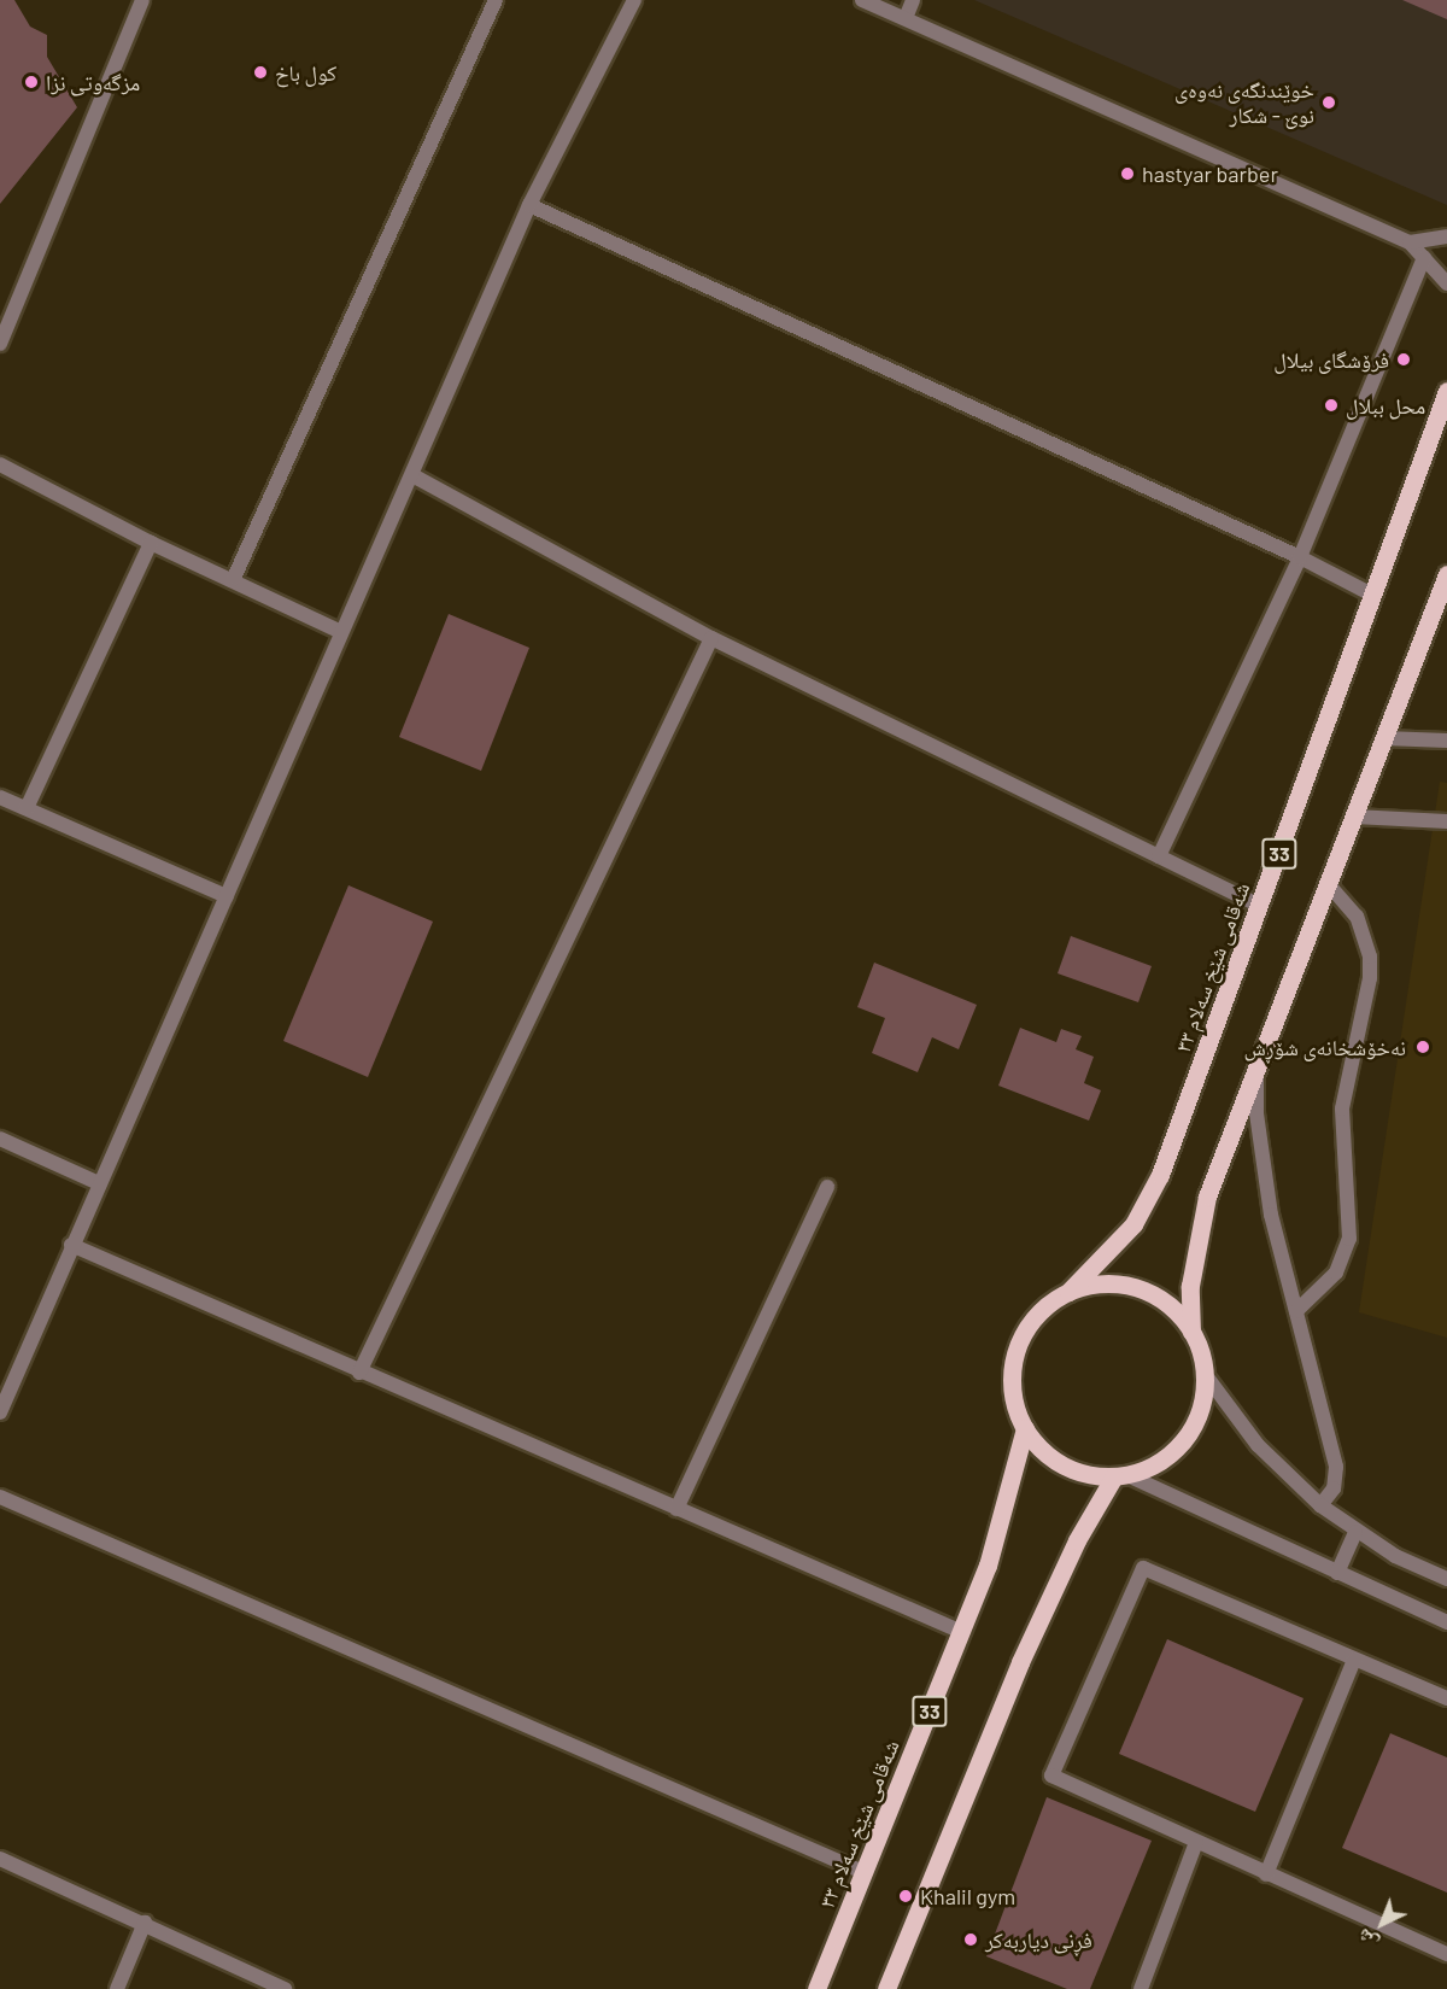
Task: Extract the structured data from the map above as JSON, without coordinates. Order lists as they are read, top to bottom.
{
  "streets": {
    "main road": ["33", "شەقامی شێخ سەلام ٣٣"]
  },
  "places": [
    "كول باخ",
    "مزگەوتی نزا",
    "خوێندنگەی نەوەی نوێ - شکار",
    "hastyar barber",
    "فرۆشگای بیلال",
    "محل ببلال",
    "نەخۆشخانەی شۆڕش",
    "Khalil gym",
    "فڕنی دیاربەکر"
  ],
  "north": "bottom left"
}
